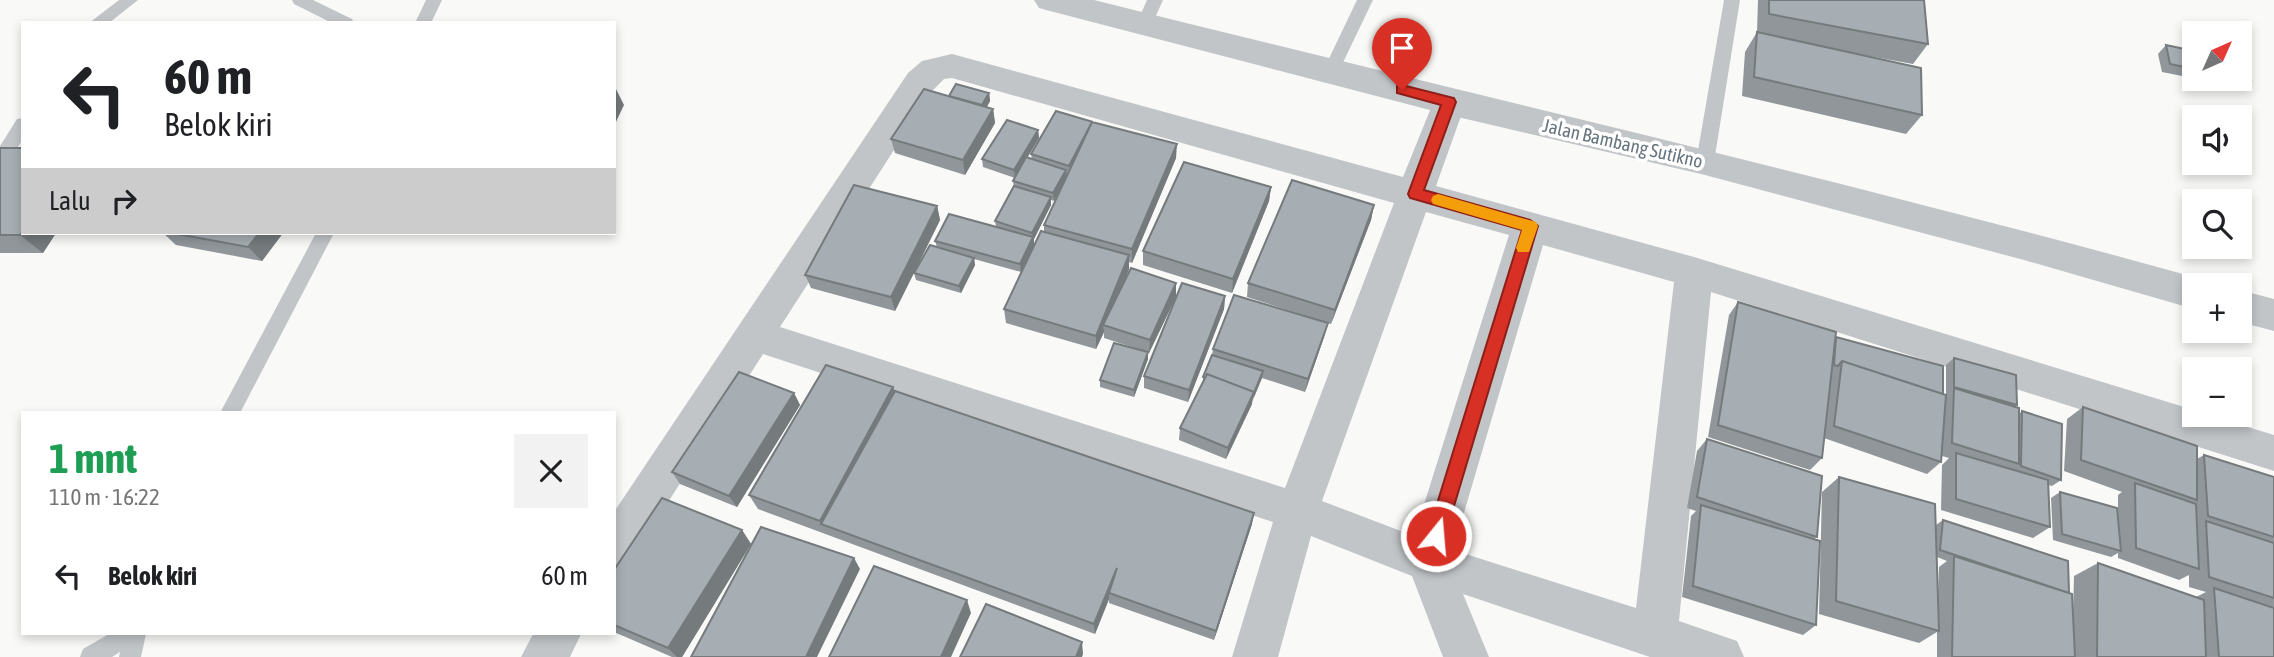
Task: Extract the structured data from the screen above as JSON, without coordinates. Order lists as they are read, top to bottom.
{
  "streets": {
    "street": ["Jalan Bambang Sutikno"]
  },
  "north": "top right",
  "page": {
    "map_buttons": ["+", "−"],
    "turn": ["60 m", "Belok kiri"],
    "then": "Lalu",
    "heading": ["1 mnt", "110 m · 16:22"],
    "list": [
      {
        "name": "Belok kiri",
        "value": "60 m"
      }
    ]
  }
}
